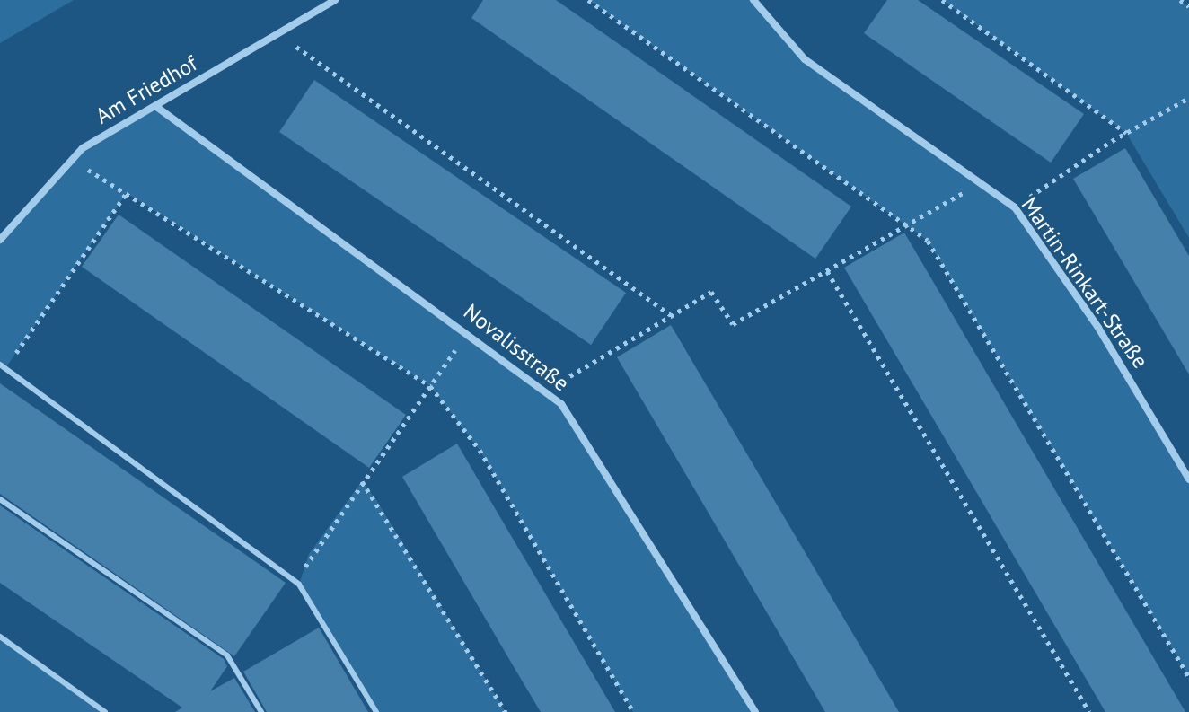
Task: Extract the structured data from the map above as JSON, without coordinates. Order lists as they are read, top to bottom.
{
  "streets": {
    "street": ["Am Friedhof", "Martin-Rinkart-Straße", "Novalisstraße"]
  },
  "crossings": [
    ["Am Friedhof", "Novalisstraße"]
  ]
}
